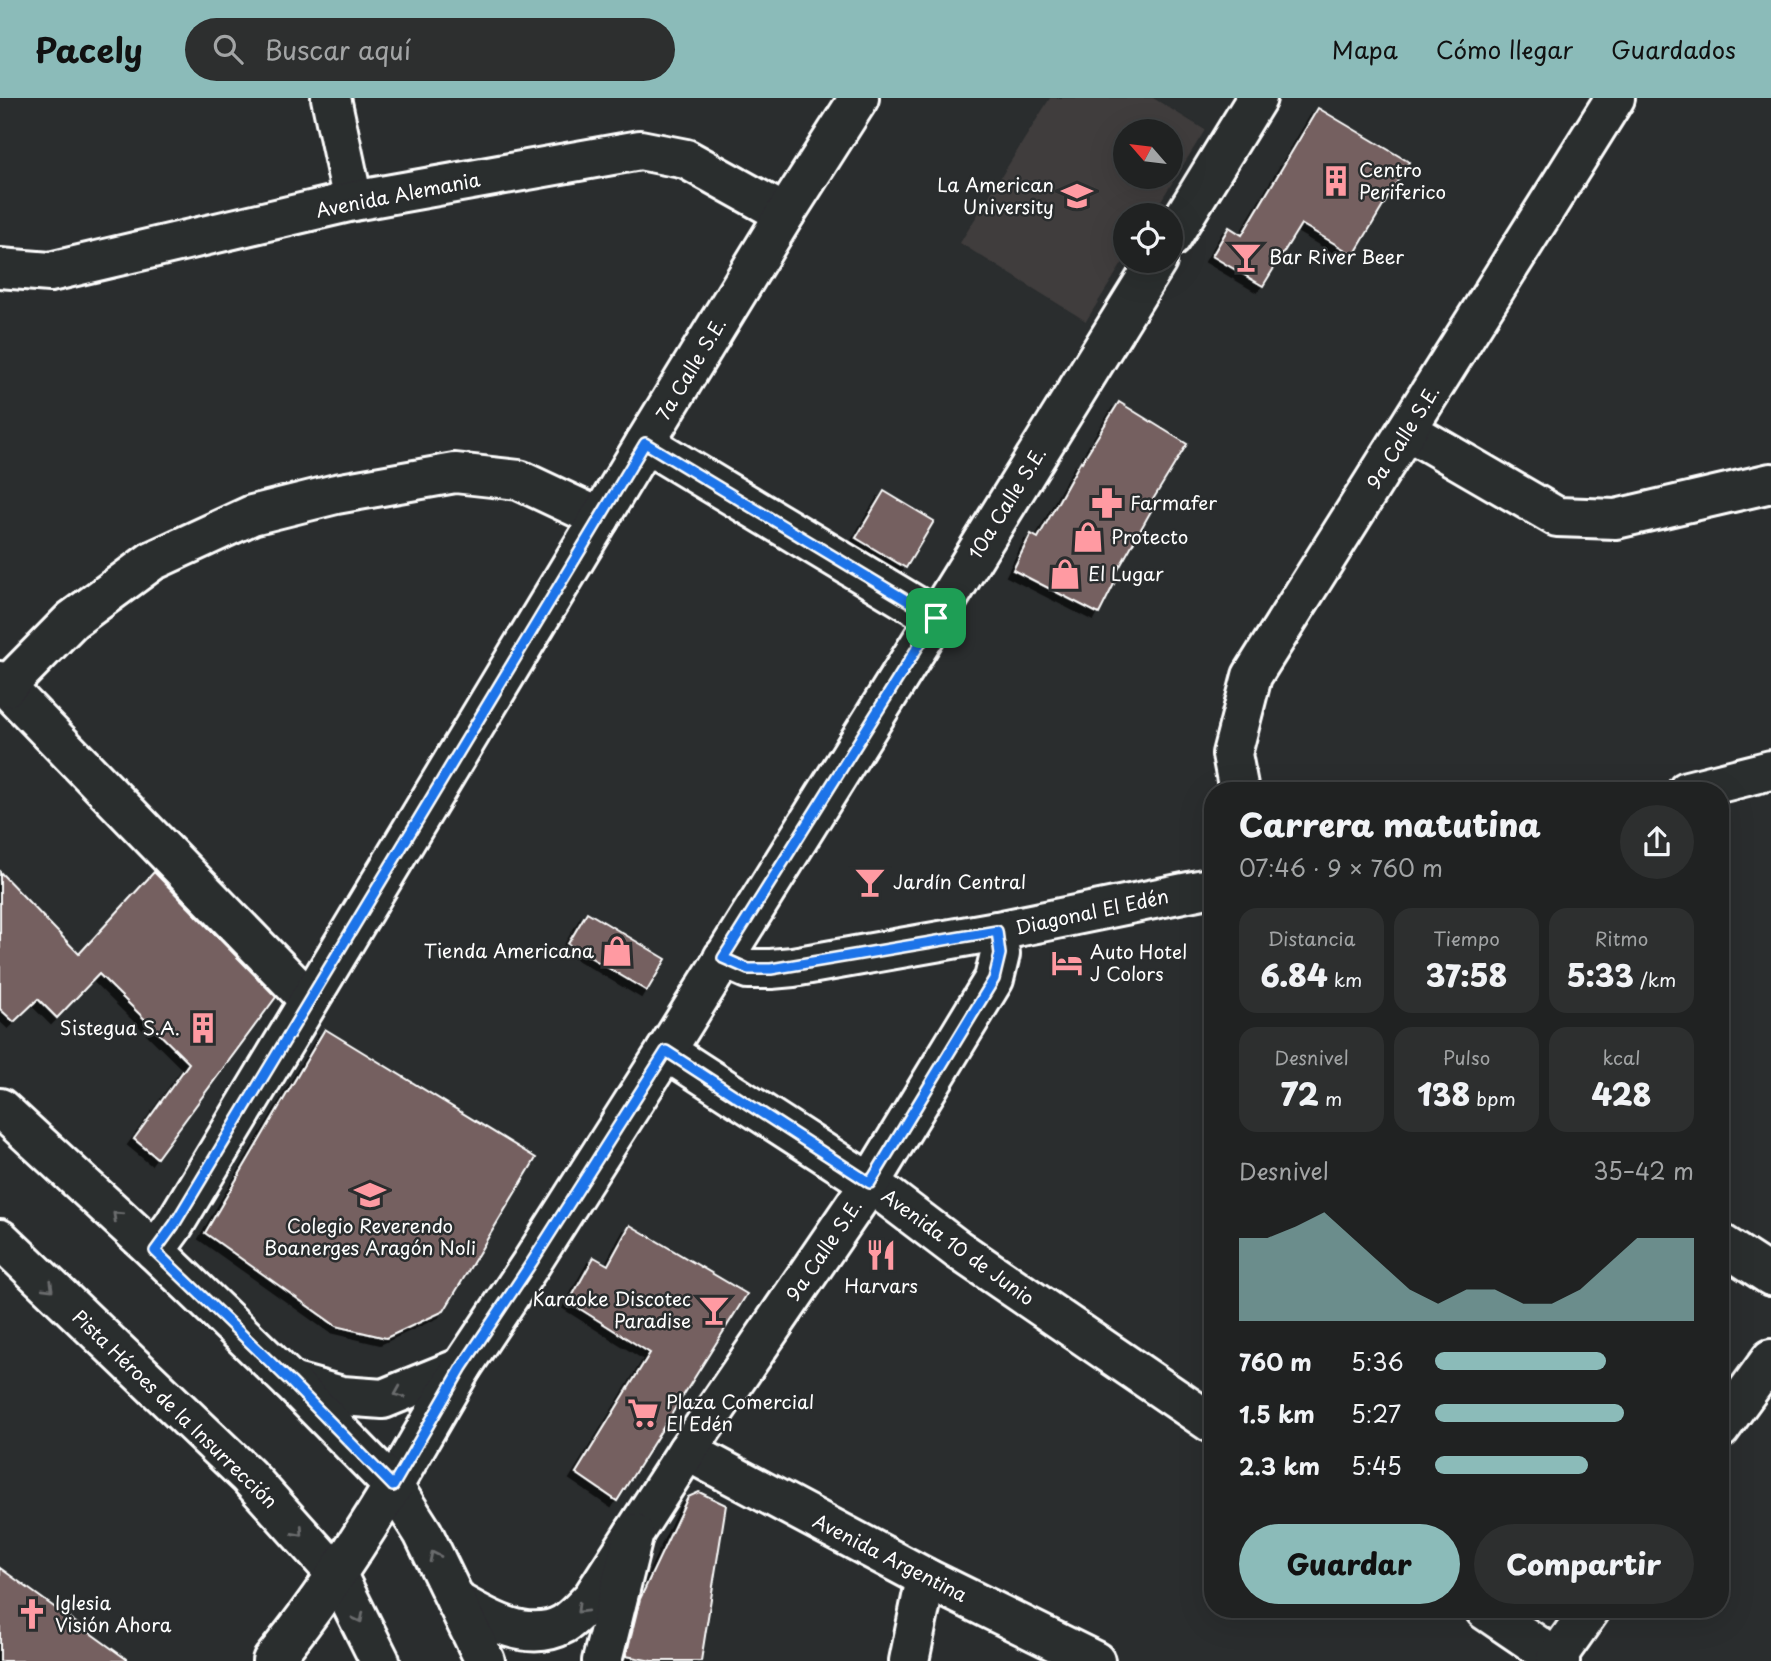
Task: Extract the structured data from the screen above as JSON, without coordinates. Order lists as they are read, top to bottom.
{
  "streets": {
    "street": [
      "Avenida Alemania",
      "7a Calle S.E.",
      "9a Calle S.E.",
      "10a Calle S.E.",
      "Diagonal El Edén",
      "Avenida 10 de Junio",
      "Pista Héroes de la Insurrección",
      "Avenida Argentina"
    ]
  },
  "crossings": [
    ["Avenida Alemania", "7a Calle S.E."],
    ["9a Calle S.E.", "Diagonal El Edén"],
    ["9a Calle S.E.", "Avenida 10 de Junio"],
    ["9a Calle S.E.", "Avenida Argentina"],
    ["10a Calle S.E.", "Diagonal El Edén"],
    ["10a Calle S.E.", "Avenida 10 de Junio"],
    ["10a Calle S.E.", "Pista Héroes de la Insurrección"]
  ],
  "places": {
    "building": ["Centro Periferico", "Sistegua S.A."],
    "school or university": ["La American University", "Colegio Reverendo Boanerges Aragón Noli"],
    "bar": ["Bar River Beer", "Jardín Central", "Karaoke Discotec Paradise"],
    "pharmacy": ["Farmafer"],
    "shop": ["Protecto", "El Lugar", "Tienda Americana"],
    "hotel": ["Auto Hotel J Colors"],
    "restaurant": ["Harvars"],
    "supermarket": ["Plaza Comercial El Edén"],
    "church": ["Iglesia Visión Ahora"]
  },
  "north": "top left",
  "page": {
    "header": "Pacely",
    "search": "Buscar aquí",
    "nav": ["Mapa", "Cómo llegar", "Guardados"],
    "heading": ["Carrera matutina", "07:46 · 9 × 760 m"],
    "stats": [
      ["Distancia", "6.84 km"],
      ["Tiempo", "37:58"],
      ["Ritmo", "5:33 /km"],
      ["Desnivel", "72 m"],
      ["Pulso", "138 bpm"],
      ["kcal", "428"]
    ],
    "chart": ["Desnivel", "35–42 m"],
    "list": [
      {
        "name": "760 m",
        "note": "5:36"
      },
      {
        "name": "1.5 km",
        "note": "5:27"
      },
      {
        "name": "2.3 km",
        "note": "5:45"
      }
    ],
    "buttons": ["Guardar", "Compartir"]
  }
}
